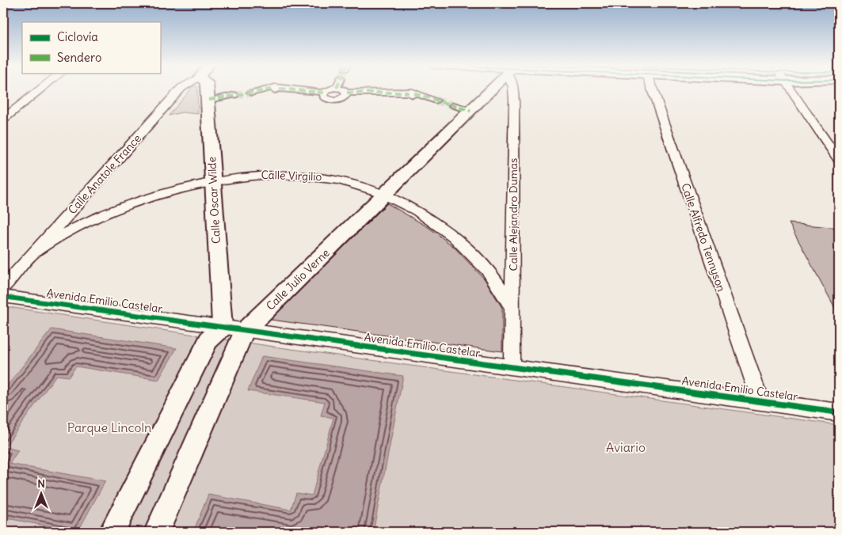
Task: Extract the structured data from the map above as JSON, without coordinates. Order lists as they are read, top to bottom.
{
  "streets": {
    "street": [
      "Calle Anatole France",
      "Calle Virgilio",
      "Calle Oscar Wilde",
      "Calle Alejandro Dumas",
      "Calle Alfredo Tennyson",
      "Calle Julio Verne",
      "Avenida Emilio Castelar"
    ]
  },
  "crossings": [
    ["Calle Anatole France", "Calle Virgilio"],
    ["Calle Virgilio", "Calle Oscar Wilde"],
    ["Calle Virgilio", "Calle Alejandro Dumas"],
    ["Calle Virgilio", "Calle Julio Verne"],
    ["Calle Oscar Wilde", "Avenida Emilio Castelar"],
    ["Calle Alejandro Dumas", "Avenida Emilio Castelar"],
    ["Calle Alfredo Tennyson", "Avenida Emilio Castelar"],
    ["Calle Julio Verne", "Avenida Emilio Castelar"]
  ],
  "parks": ["Parque Lincoln", "Aviario"],
  "legend": ["Ciclovía", "Sendero"],
  "north": "top"
}
